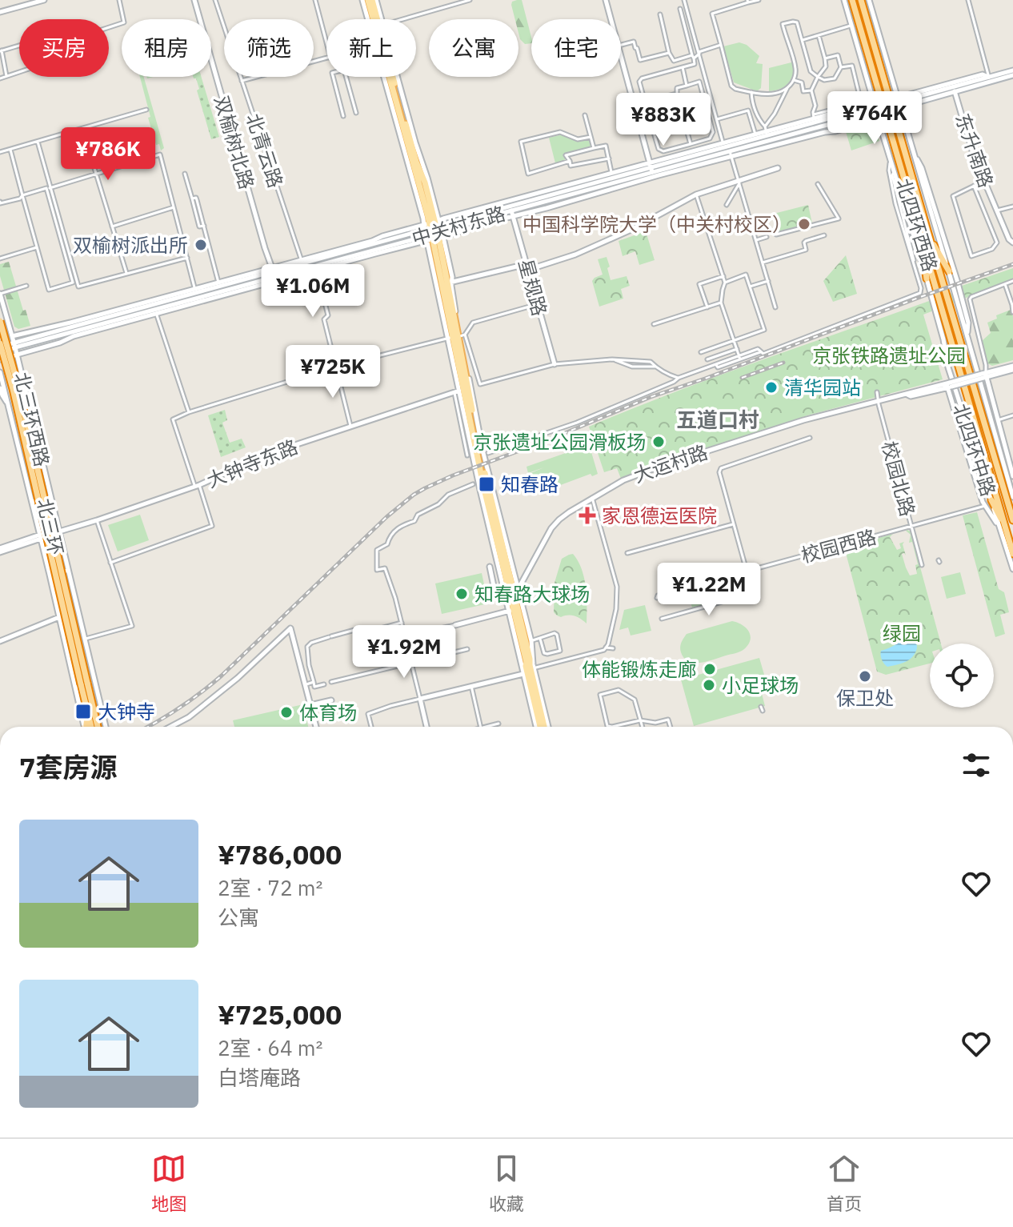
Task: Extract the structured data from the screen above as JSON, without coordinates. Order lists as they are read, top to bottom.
{
  "streets": {
    "highway": ["北四环西路", "北四环中路", "北三环"],
    "street": [
      "双榆树北路",
      "北青云路",
      "东升南路",
      "中关村东路",
      "星规路",
      "北三环西路",
      "大钟寺东路",
      "大运村路",
      "校园北路",
      "校园西路"
    ]
  },
  "crossings": [
    ["双榆树北路", "中关村东路"],
    ["北青云路", "中关村东路"],
    ["东升南路", "中关村东路"],
    ["北四环西路", "中关村东路"],
    ["北四环西路", "北四环中路"],
    ["中关村东路", "星规路"],
    ["中关村东路", "北三环西路"],
    ["北三环西路", "大钟寺东路"],
    ["大运村路", "校园北路"],
    ["校园北路", "校园西路"]
  ],
  "districts": ["五道口村"],
  "parks": ["京张铁路遗址公园", "绿园"],
  "places": {
    "other": [
      "中国科学院大学（中关村校区）",
      "双榆树派出所",
      "清华园站",
      "京张遗址公园滑板场",
      "知春路大球场",
      "体能锻炼走廊",
      "保卫处",
      "小足球场",
      "体育场"
    ],
    "transit": ["知春路", "大钟寺"],
    "health": ["家恩德运医院"]
  },
  "page": {
    "chip": [
      "买房",
      "租房",
      "筛选",
      "新上",
      "公寓",
      "住宅"
    ],
    "price": [
      "¥764K",
      "¥883K",
      "¥786K",
      "¥1.06M",
      "¥725K",
      "¥1.22M",
      "¥1.92M"
    ],
    "heading": "7套房源",
    "list": [
      {
        "name": "¥786,000",
        "note": "2室 · 72 m² · 公寓"
      },
      {
        "name": "¥725,000",
        "note": "2室 · 64 m² · 白塔庵路"
      }
    ],
    "tabs": ["地图", "收藏", "首页"]
  }
}
